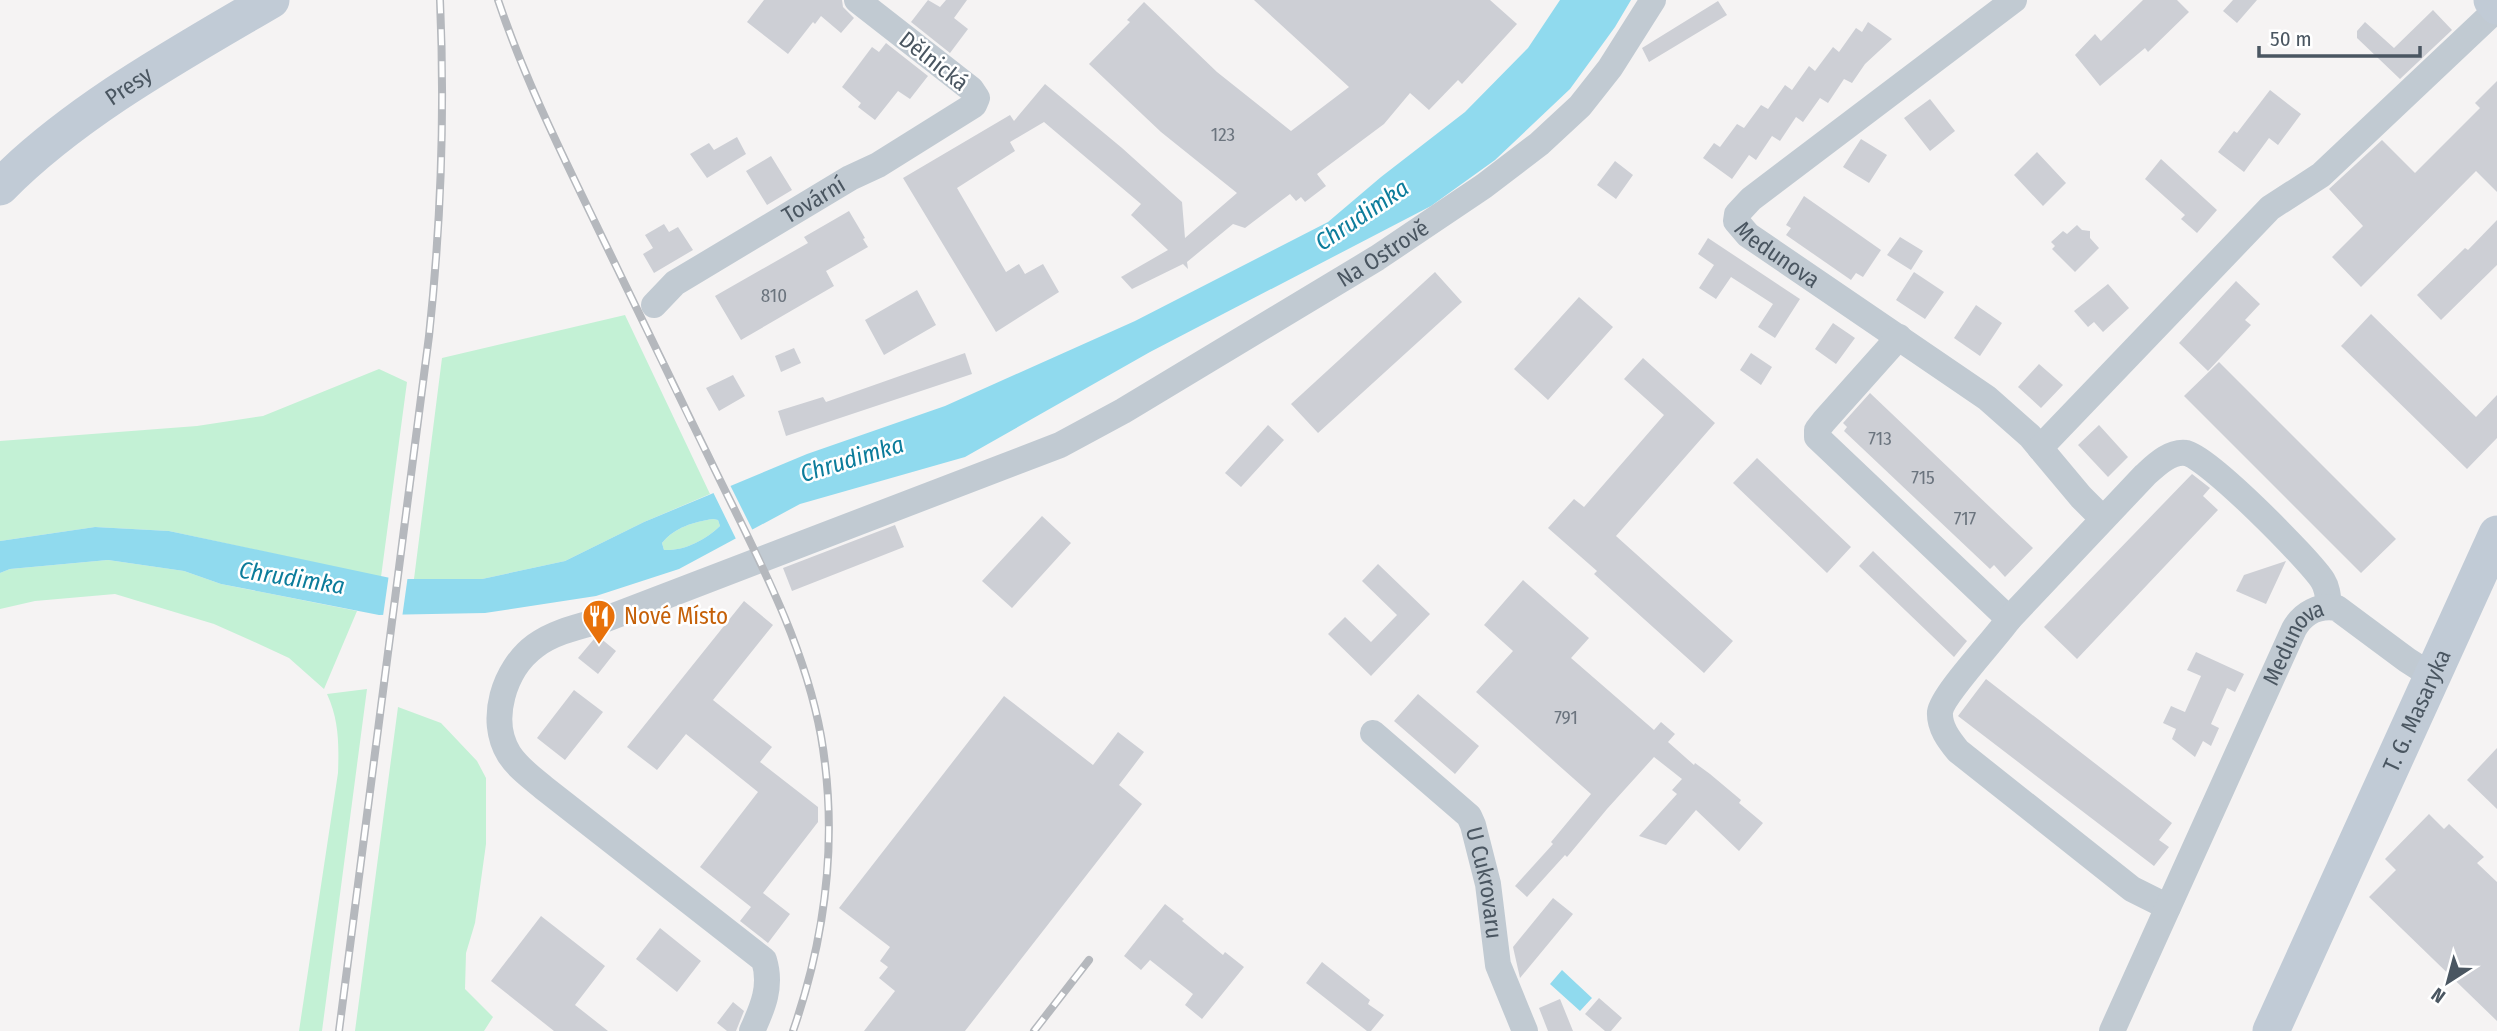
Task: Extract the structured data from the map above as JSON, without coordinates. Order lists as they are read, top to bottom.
{
  "streets": {
    "main road": ["Presy", "T. G. Masaryka"],
    "street": [
      "Dělnická",
      "Tovární",
      "Medunova",
      "Na Ostrově",
      "U Cukrovaru"
    ]
  },
  "crossings": [
    ["Dělnická", "Tovární"]
  ],
  "water": ["Chrudimka"],
  "places": {
    "restaurant": ["Nové Místo"]
  },
  "house_numbers": [
    "123",
    "810",
    "713",
    "715",
    "717",
    "791"
  ],
  "scale_bar": "50 m",
  "north": "bottom left"
}
